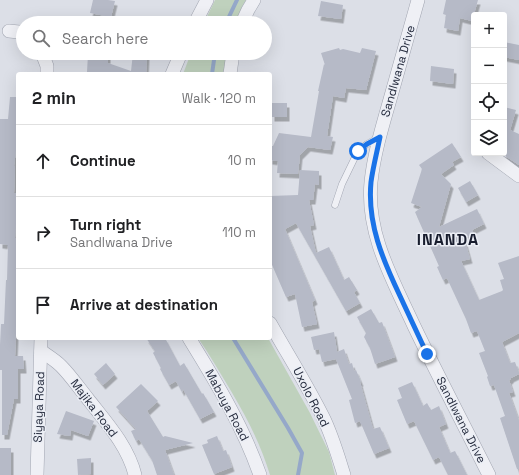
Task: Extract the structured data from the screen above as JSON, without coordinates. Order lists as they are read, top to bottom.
{
  "streets": {
    "street": [
      "Sandlwana Drive",
      "Uxolo Road",
      "Mabuya Road",
      "Siyaya Road",
      "Majika Road"
    ]
  },
  "crossings": [
    ["Siyaya Road", "Majika Road"]
  ],
  "districts": ["INANDA"],
  "page": {
    "map_buttons": ["+", "−"],
    "search": "Search here",
    "heading": ["2 min", "Walk · 120 m"],
    "list": [
      ["Continue", "10 m"],
      ["Turn right", "Sandlwana Drive", "110 m"],
      "Arrive at destination"
    ]
  }
}
